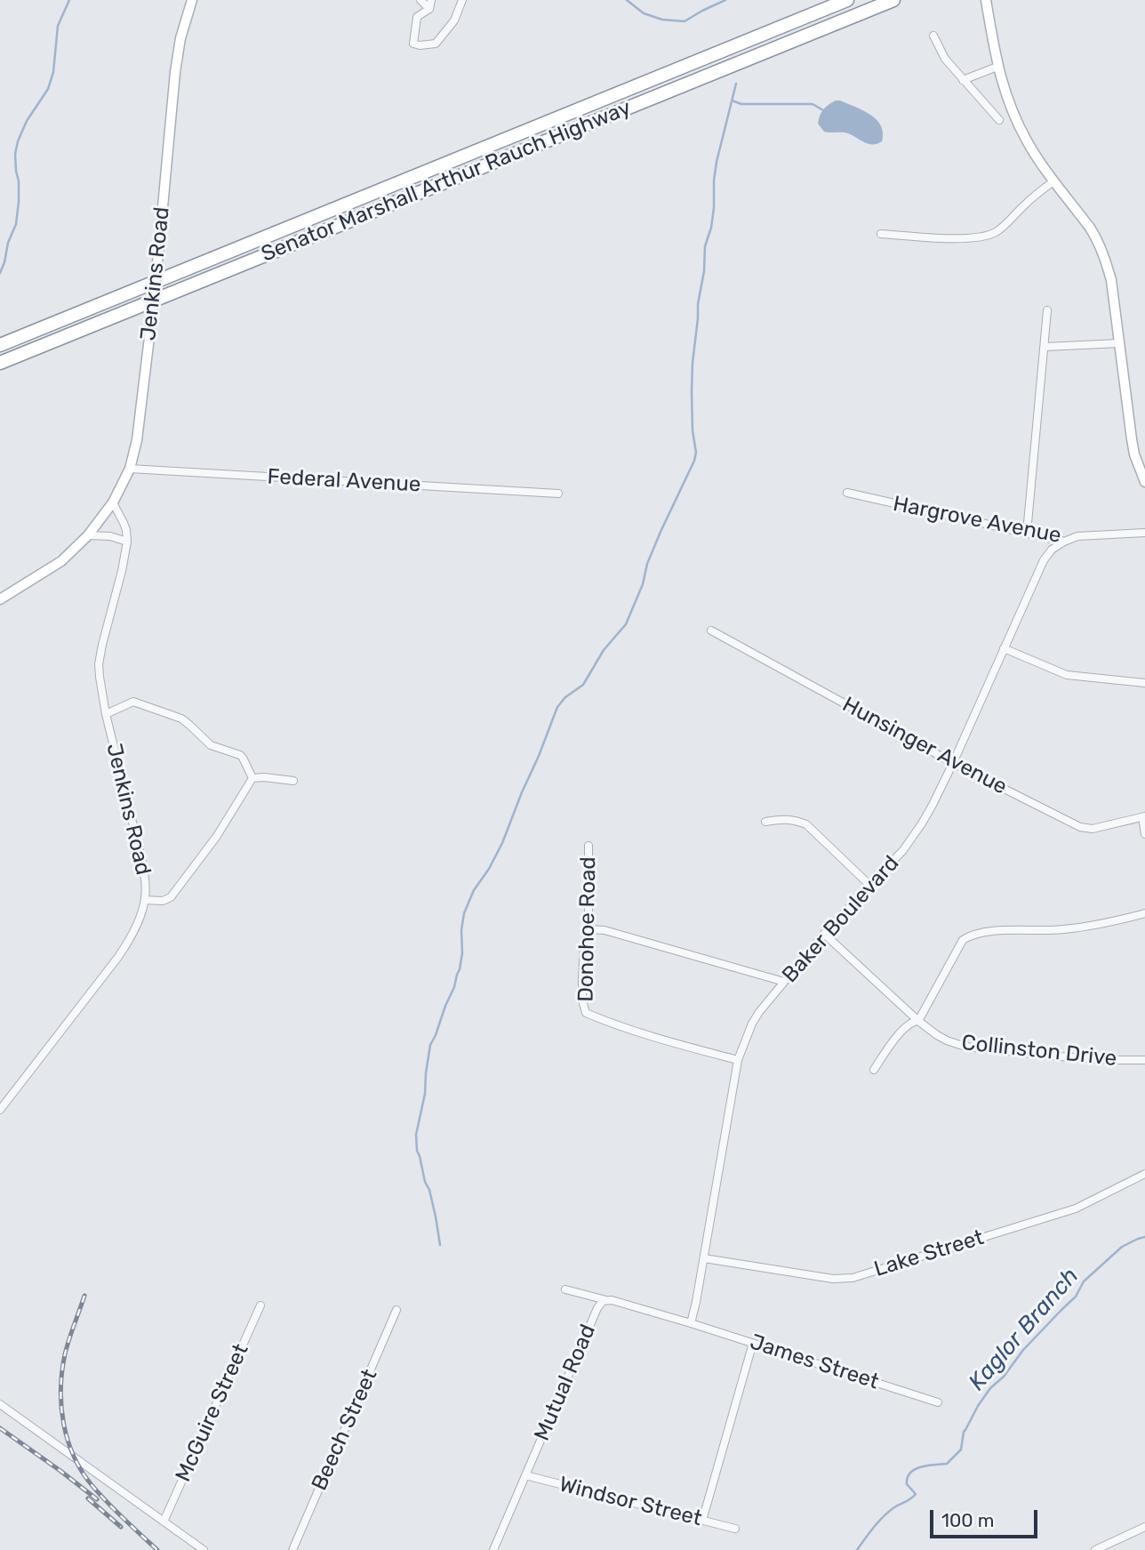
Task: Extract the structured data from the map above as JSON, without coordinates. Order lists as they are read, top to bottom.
{
  "streets": {
    "highway": ["Senator Marshall Arthur Rauch Highway"],
    "street": [
      "Jenkins Road",
      "Federal Avenue",
      "Hargrove Avenue",
      "Hunsinger Avenue",
      "Baker Boulevard",
      "Donohoe Road",
      "Collinston Drive",
      "Lake Street",
      "James Street",
      "Mutual Road",
      "McGuire Street",
      "Beech Street",
      "Windsor Street"
    ]
  },
  "crossings": [
    ["Jenkins Road", "Federal Avenue"],
    ["Hargrove Avenue", "Baker Boulevard"],
    ["Hunsinger Avenue", "Baker Boulevard"],
    ["Baker Boulevard", "Donohoe Road"],
    ["Baker Boulevard", "Collinston Drive"],
    ["Baker Boulevard", "Lake Street"],
    ["Baker Boulevard", "James Street"],
    ["Baker Boulevard", "Mutual Road"],
    ["James Street", "Mutual Road"],
    ["Mutual Road", "Windsor Street"]
  ],
  "water": ["Kaglor Branch"],
  "scale_bar": "100 m"
}
